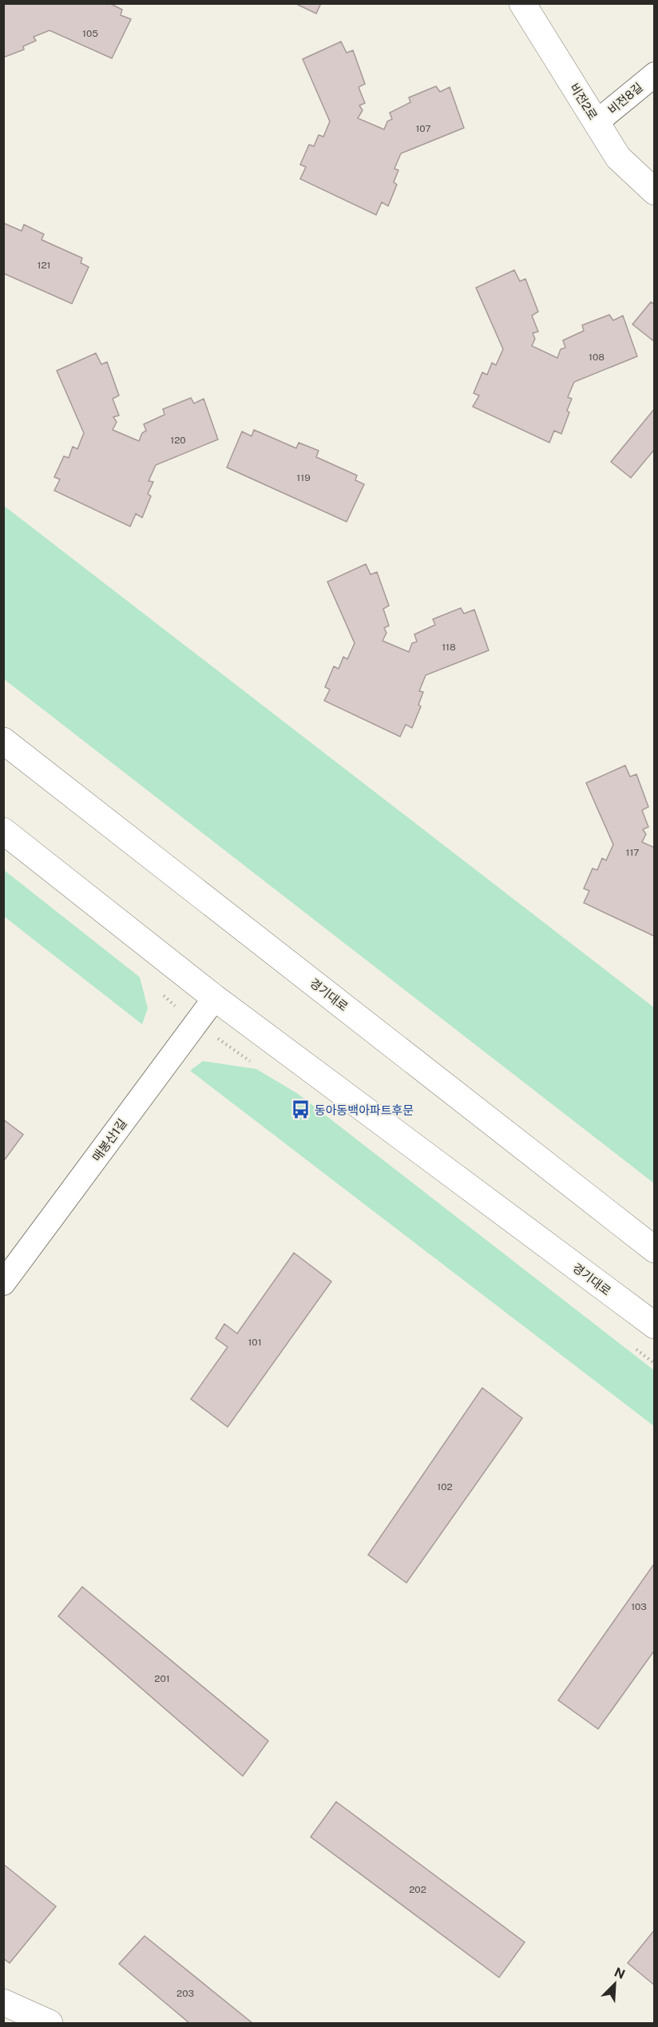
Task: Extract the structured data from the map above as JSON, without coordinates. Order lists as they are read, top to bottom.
{
  "streets": {
    "main road": ["비전2로", "경기대로"],
    "street": ["비전8길", "매봉산1길"]
  },
  "crossings": [
    ["비전8길", "비전2로"],
    ["경기대로", "매봉산1길"]
  ],
  "places": {
    "bus stop": ["동아동백아파트후문"]
  },
  "house_numbers": [
    "105",
    "107",
    "121",
    "108",
    "120",
    "119",
    "118",
    "117",
    "101",
    "102",
    "103",
    "201",
    "202",
    "203"
  ],
  "north": "top right"
}
